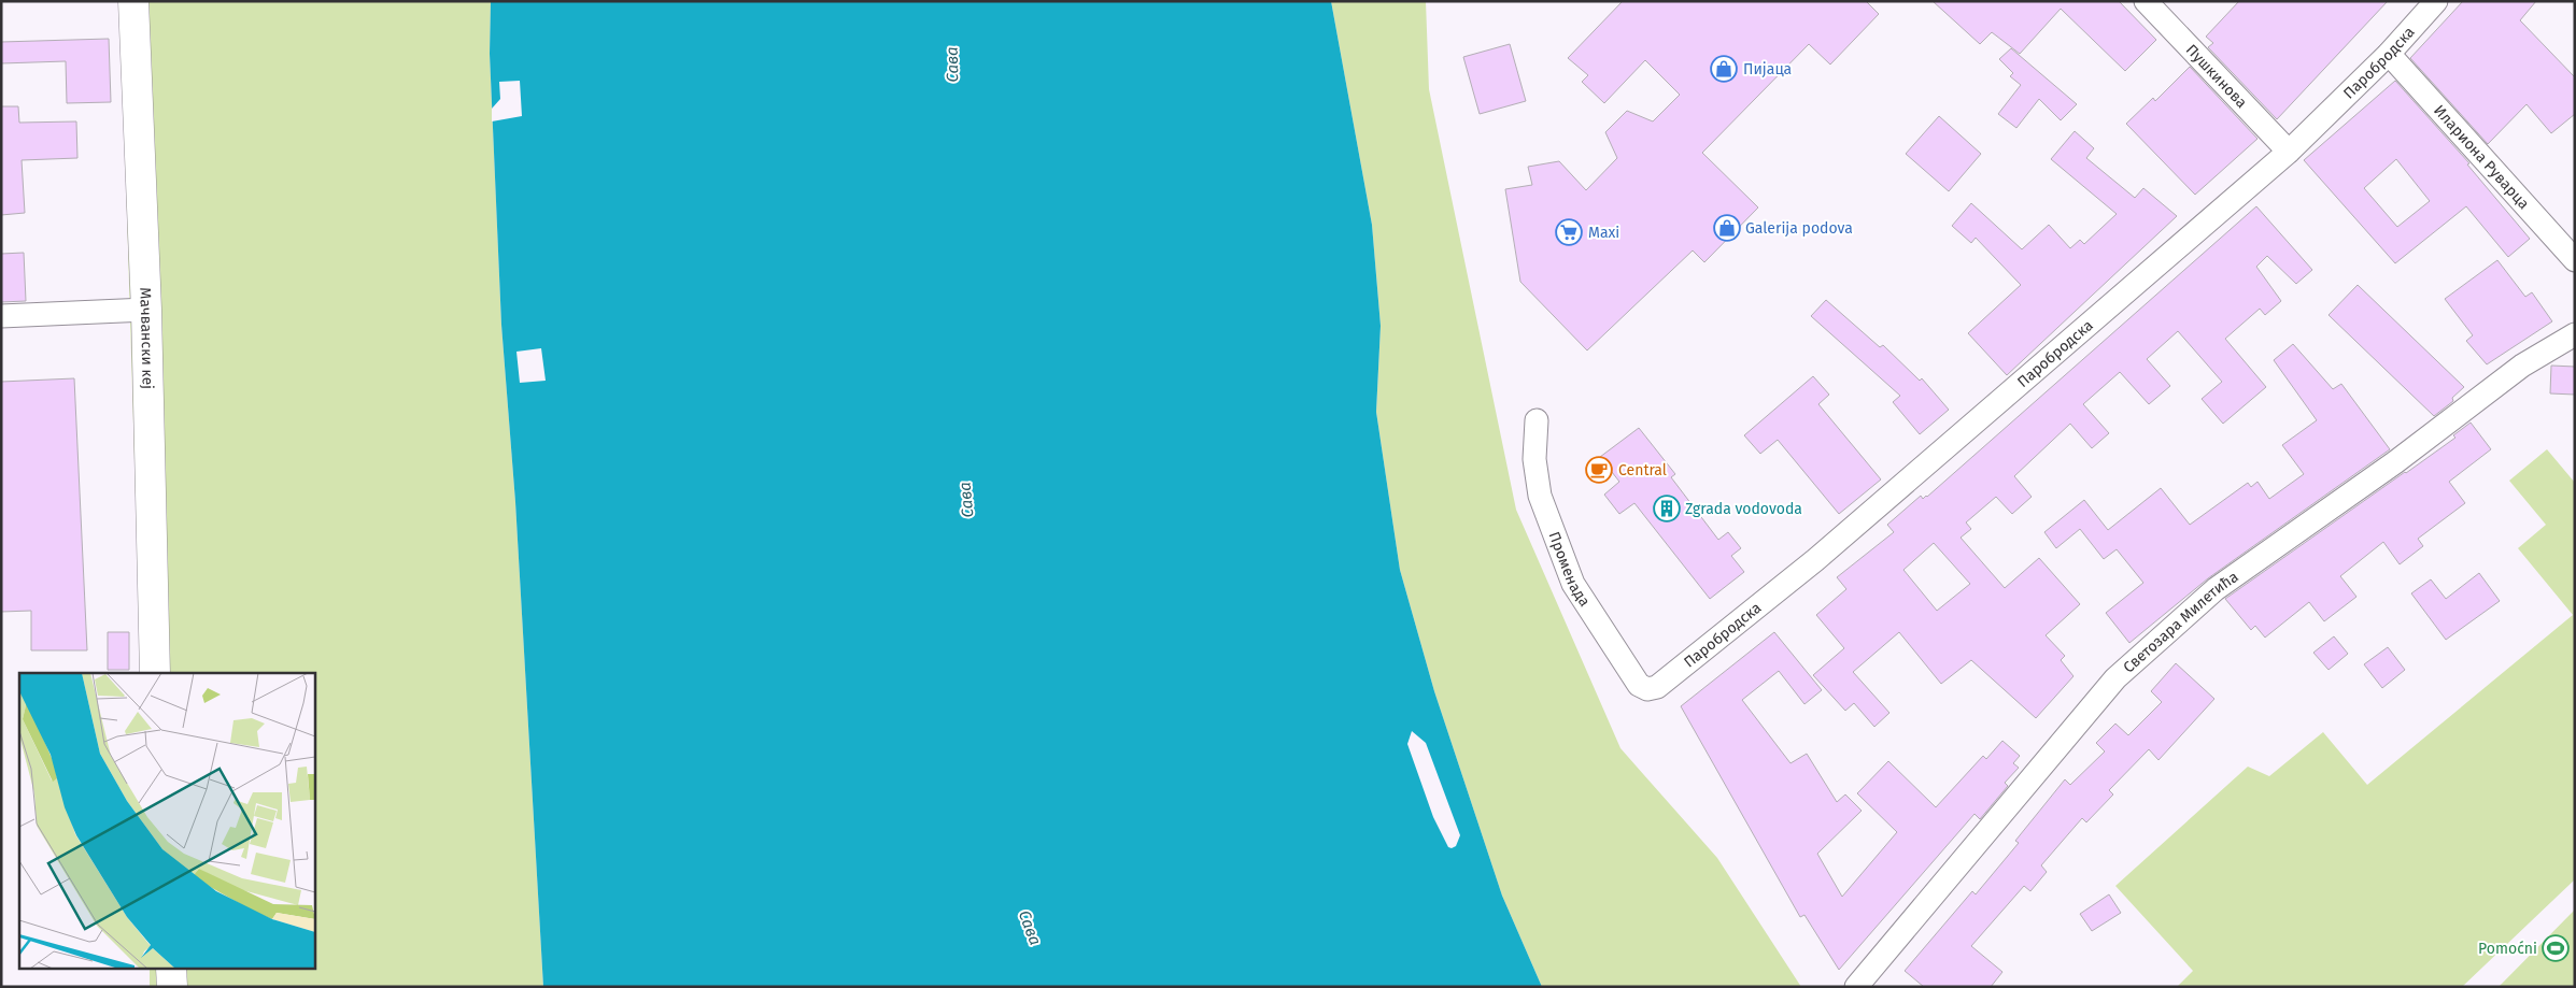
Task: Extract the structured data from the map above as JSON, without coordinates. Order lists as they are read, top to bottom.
{
  "streets": {
    "street": [
      "Паробродска",
      "Пушкинова",
      "Илариона Руварца",
      "Мачвански кеј",
      "Променада",
      "Светозара Милетића"
    ]
  },
  "crossings": [
    ["Паробродска", "Пушкинова"],
    ["Паробродска", "Илариона Руварца"],
    ["Паробродска", "Променада"]
  ],
  "water": ["Сава"],
  "places": {
    "shop": ["Пијаца", "Galerija podova"],
    "supermarket": ["Maxi"],
    "cafe": ["Central"],
    "building": ["Zgrada vodovoda"],
    "sports": ["Pomoćni"]
  }
}
